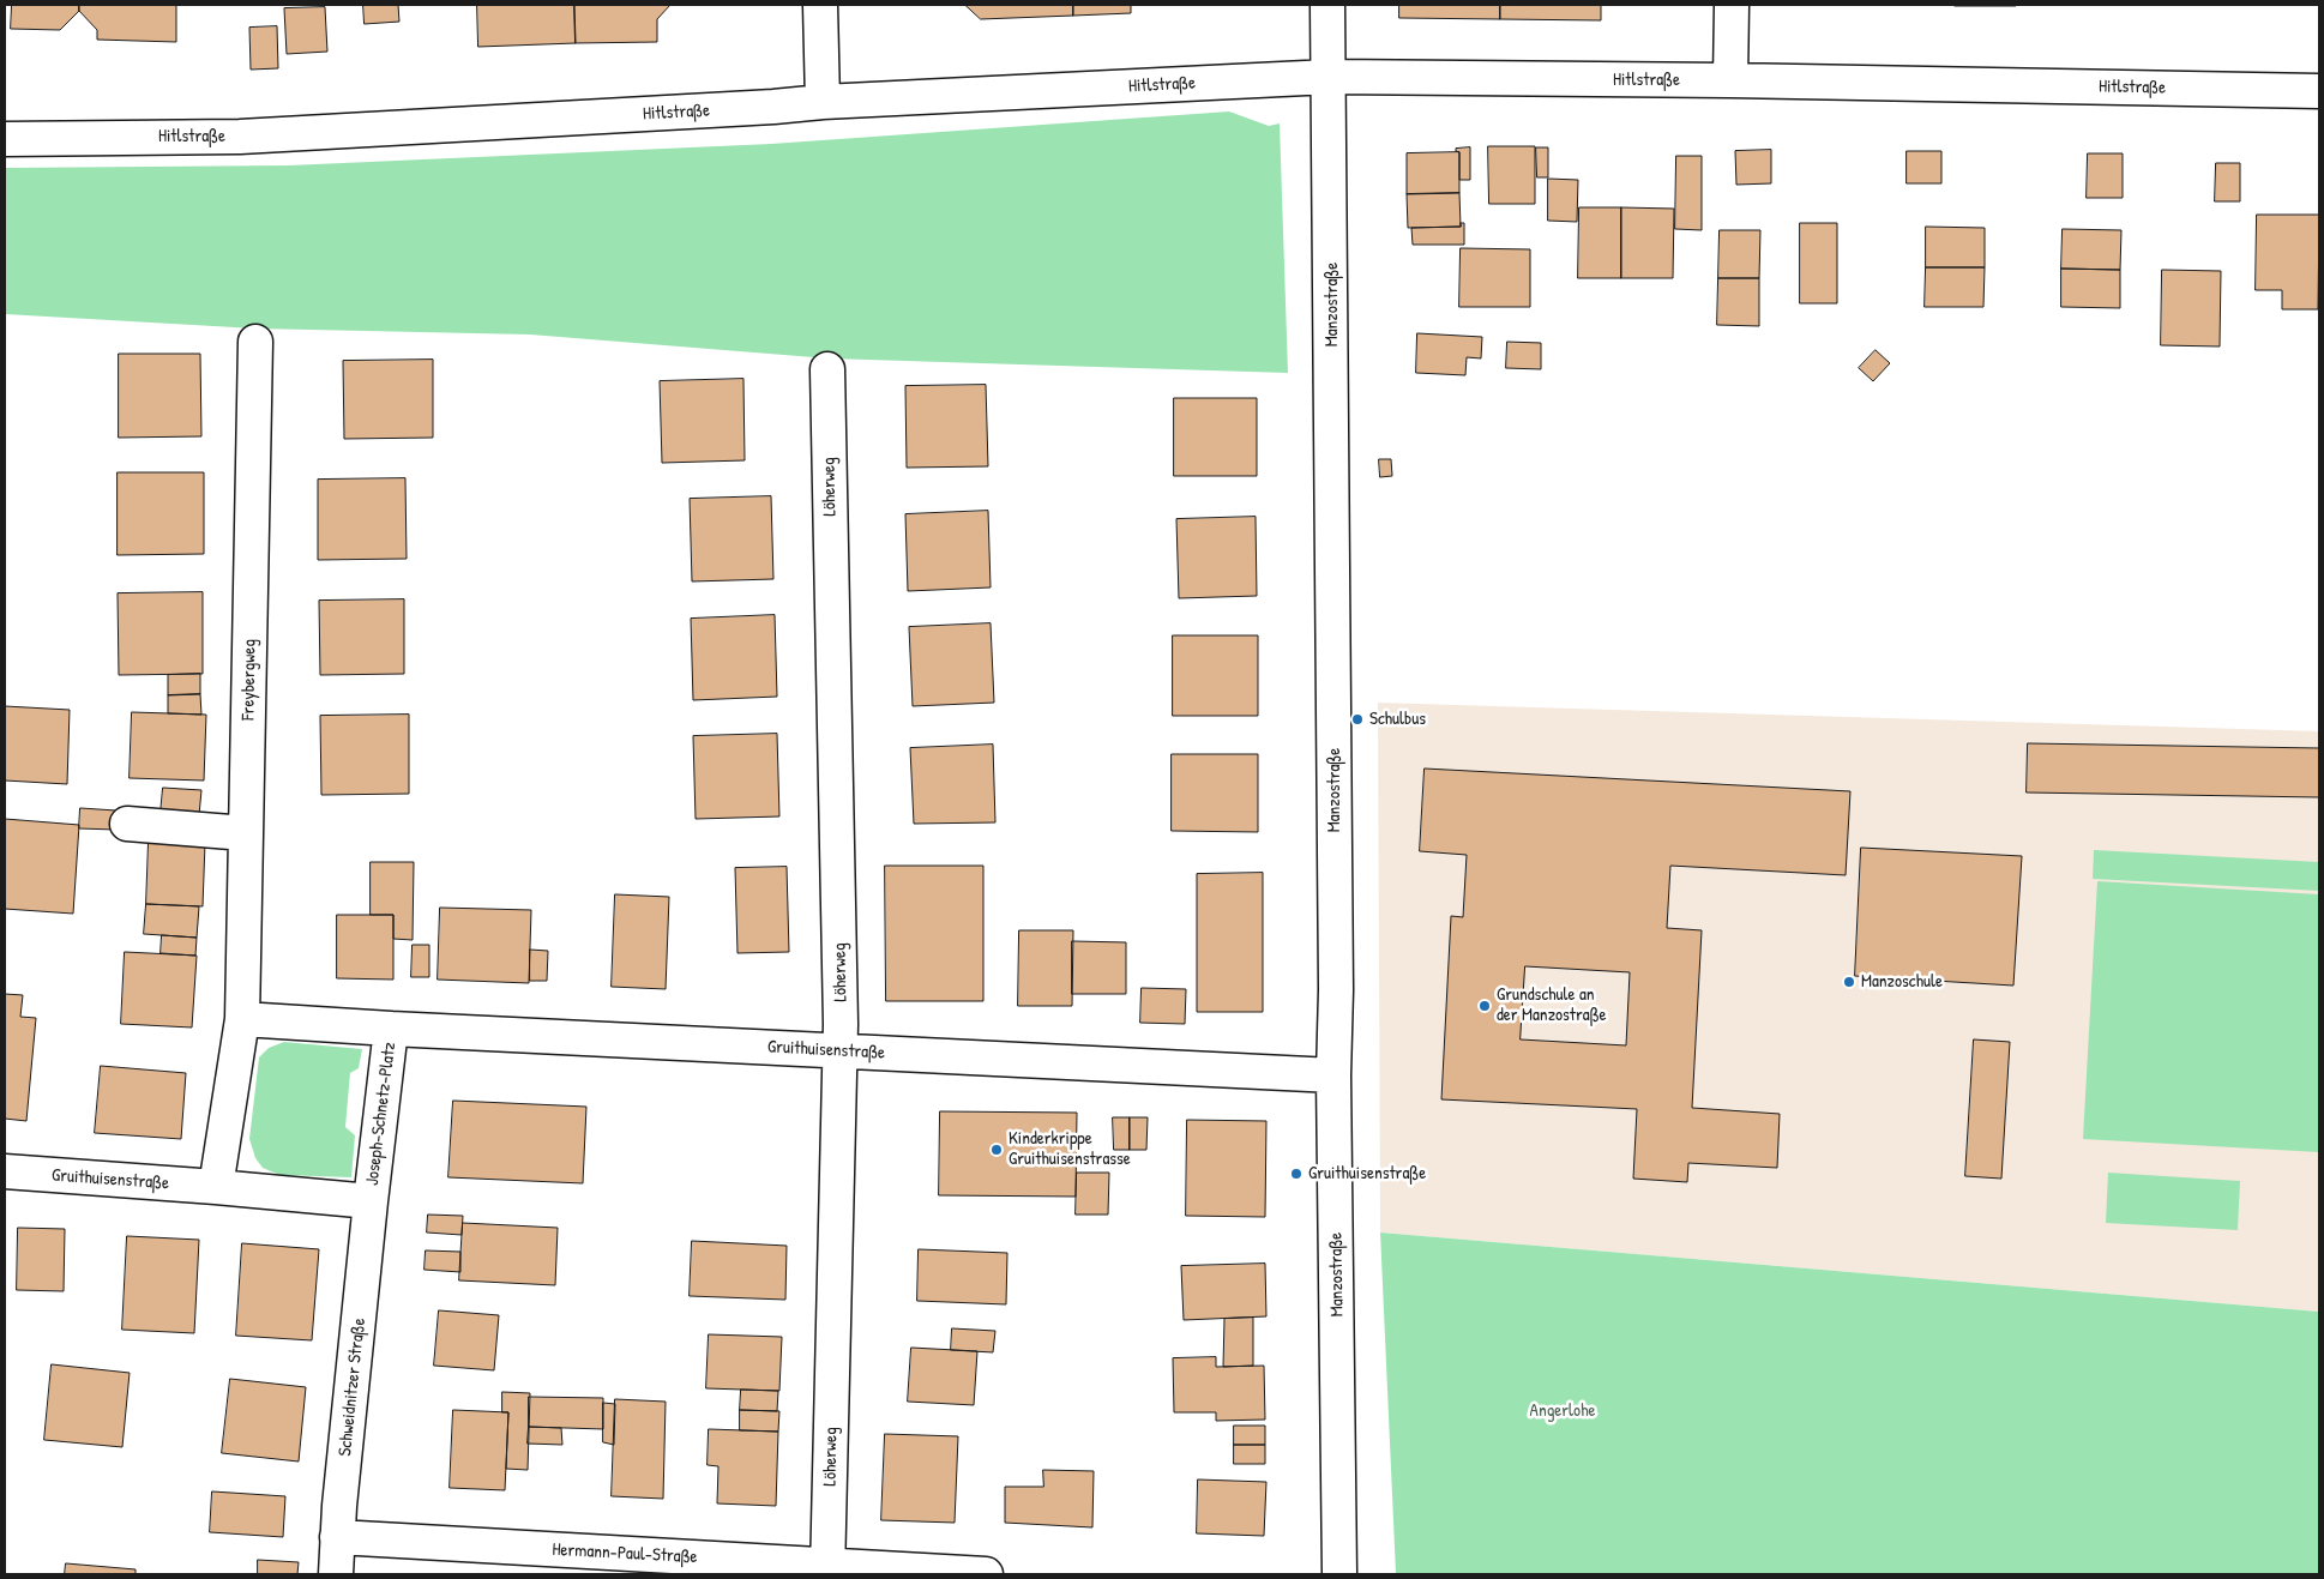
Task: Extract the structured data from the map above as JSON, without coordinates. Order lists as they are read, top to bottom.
{
  "streets": {
    "street": [
      "Hitlstraße",
      "Manzostraße",
      "Löherweg",
      "Freybergweg",
      "Gruithuisenstraße",
      "Joseph-Schnetz-Platz",
      "Schweidnitzer Straße",
      "Hermann-Paul-Straße"
    ]
  },
  "crossings": [
    ["Hitlstraße", "Manzostraße"],
    ["Manzostraße", "Gruithuisenstraße"],
    ["Löherweg", "Gruithuisenstraße"],
    ["Löherweg", "Hermann-Paul-Straße"],
    ["Freybergweg", "Joseph-Schnetz-Platz"],
    ["Gruithuisenstraße", "Joseph-Schnetz-Platz"],
    ["Joseph-Schnetz-Platz", "Schweidnitzer Straße"],
    ["Schweidnitzer Straße", "Hermann-Paul-Straße"]
  ],
  "parks": ["Angerlohe"],
  "places": [
    "Schulbus",
    "Manzoschule",
    "Grundschule an der Manzostraße",
    "Kinderkrippe Gruithuisenstrasse",
    "Gruithuisenstraße"
  ]
}
